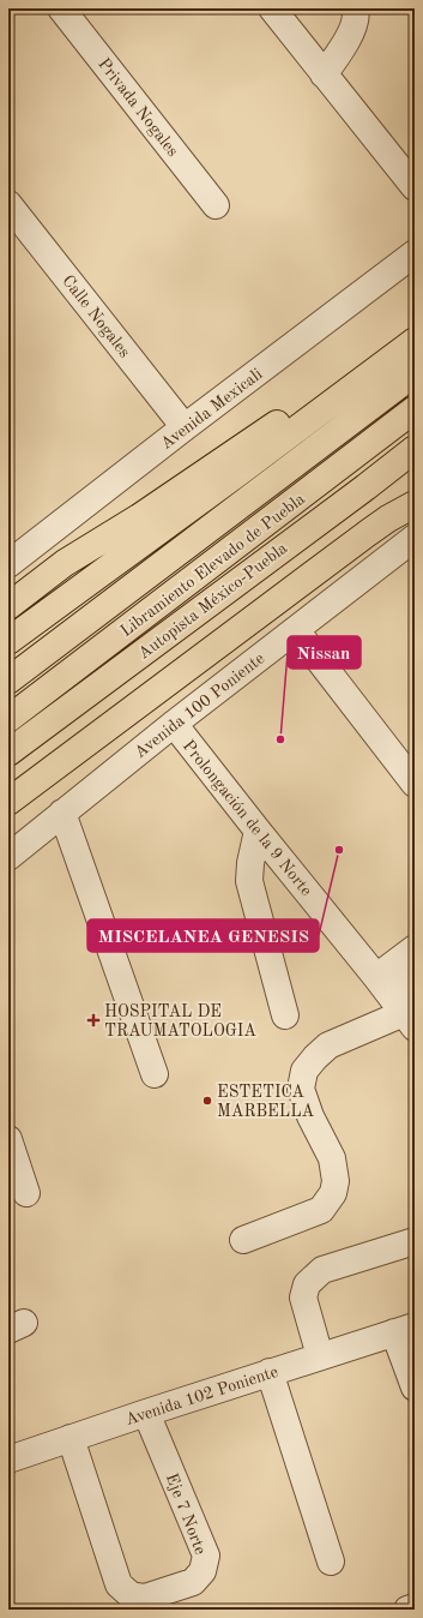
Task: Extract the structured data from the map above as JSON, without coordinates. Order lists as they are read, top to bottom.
{
  "streets": {
    "highway": ["Libramiento Elevado de Puebla", "Autopista México-Puebla"],
    "street": [
      "Privada Nogales",
      "Calle Nogales",
      "Avenida Mexicali",
      "Avenida 100 Poniente",
      "Prolongación de la 9 Norte",
      "Avenida 102 Poniente",
      "Eje 7 Norte"
    ]
  },
  "crossings": [
    ["Calle Nogales", "Avenida Mexicali"],
    ["Avenida 100 Poniente", "Prolongación de la 9 Norte"],
    ["Avenida 102 Poniente", "Eje 7 Norte"]
  ],
  "places": {
    "other": ["Nissan", "MISCELANEA GENESIS", "ESTETICA MARBELLA"],
    "health": ["HOSPITAL DE TRAUMATOLOGIA"]
  }
}
